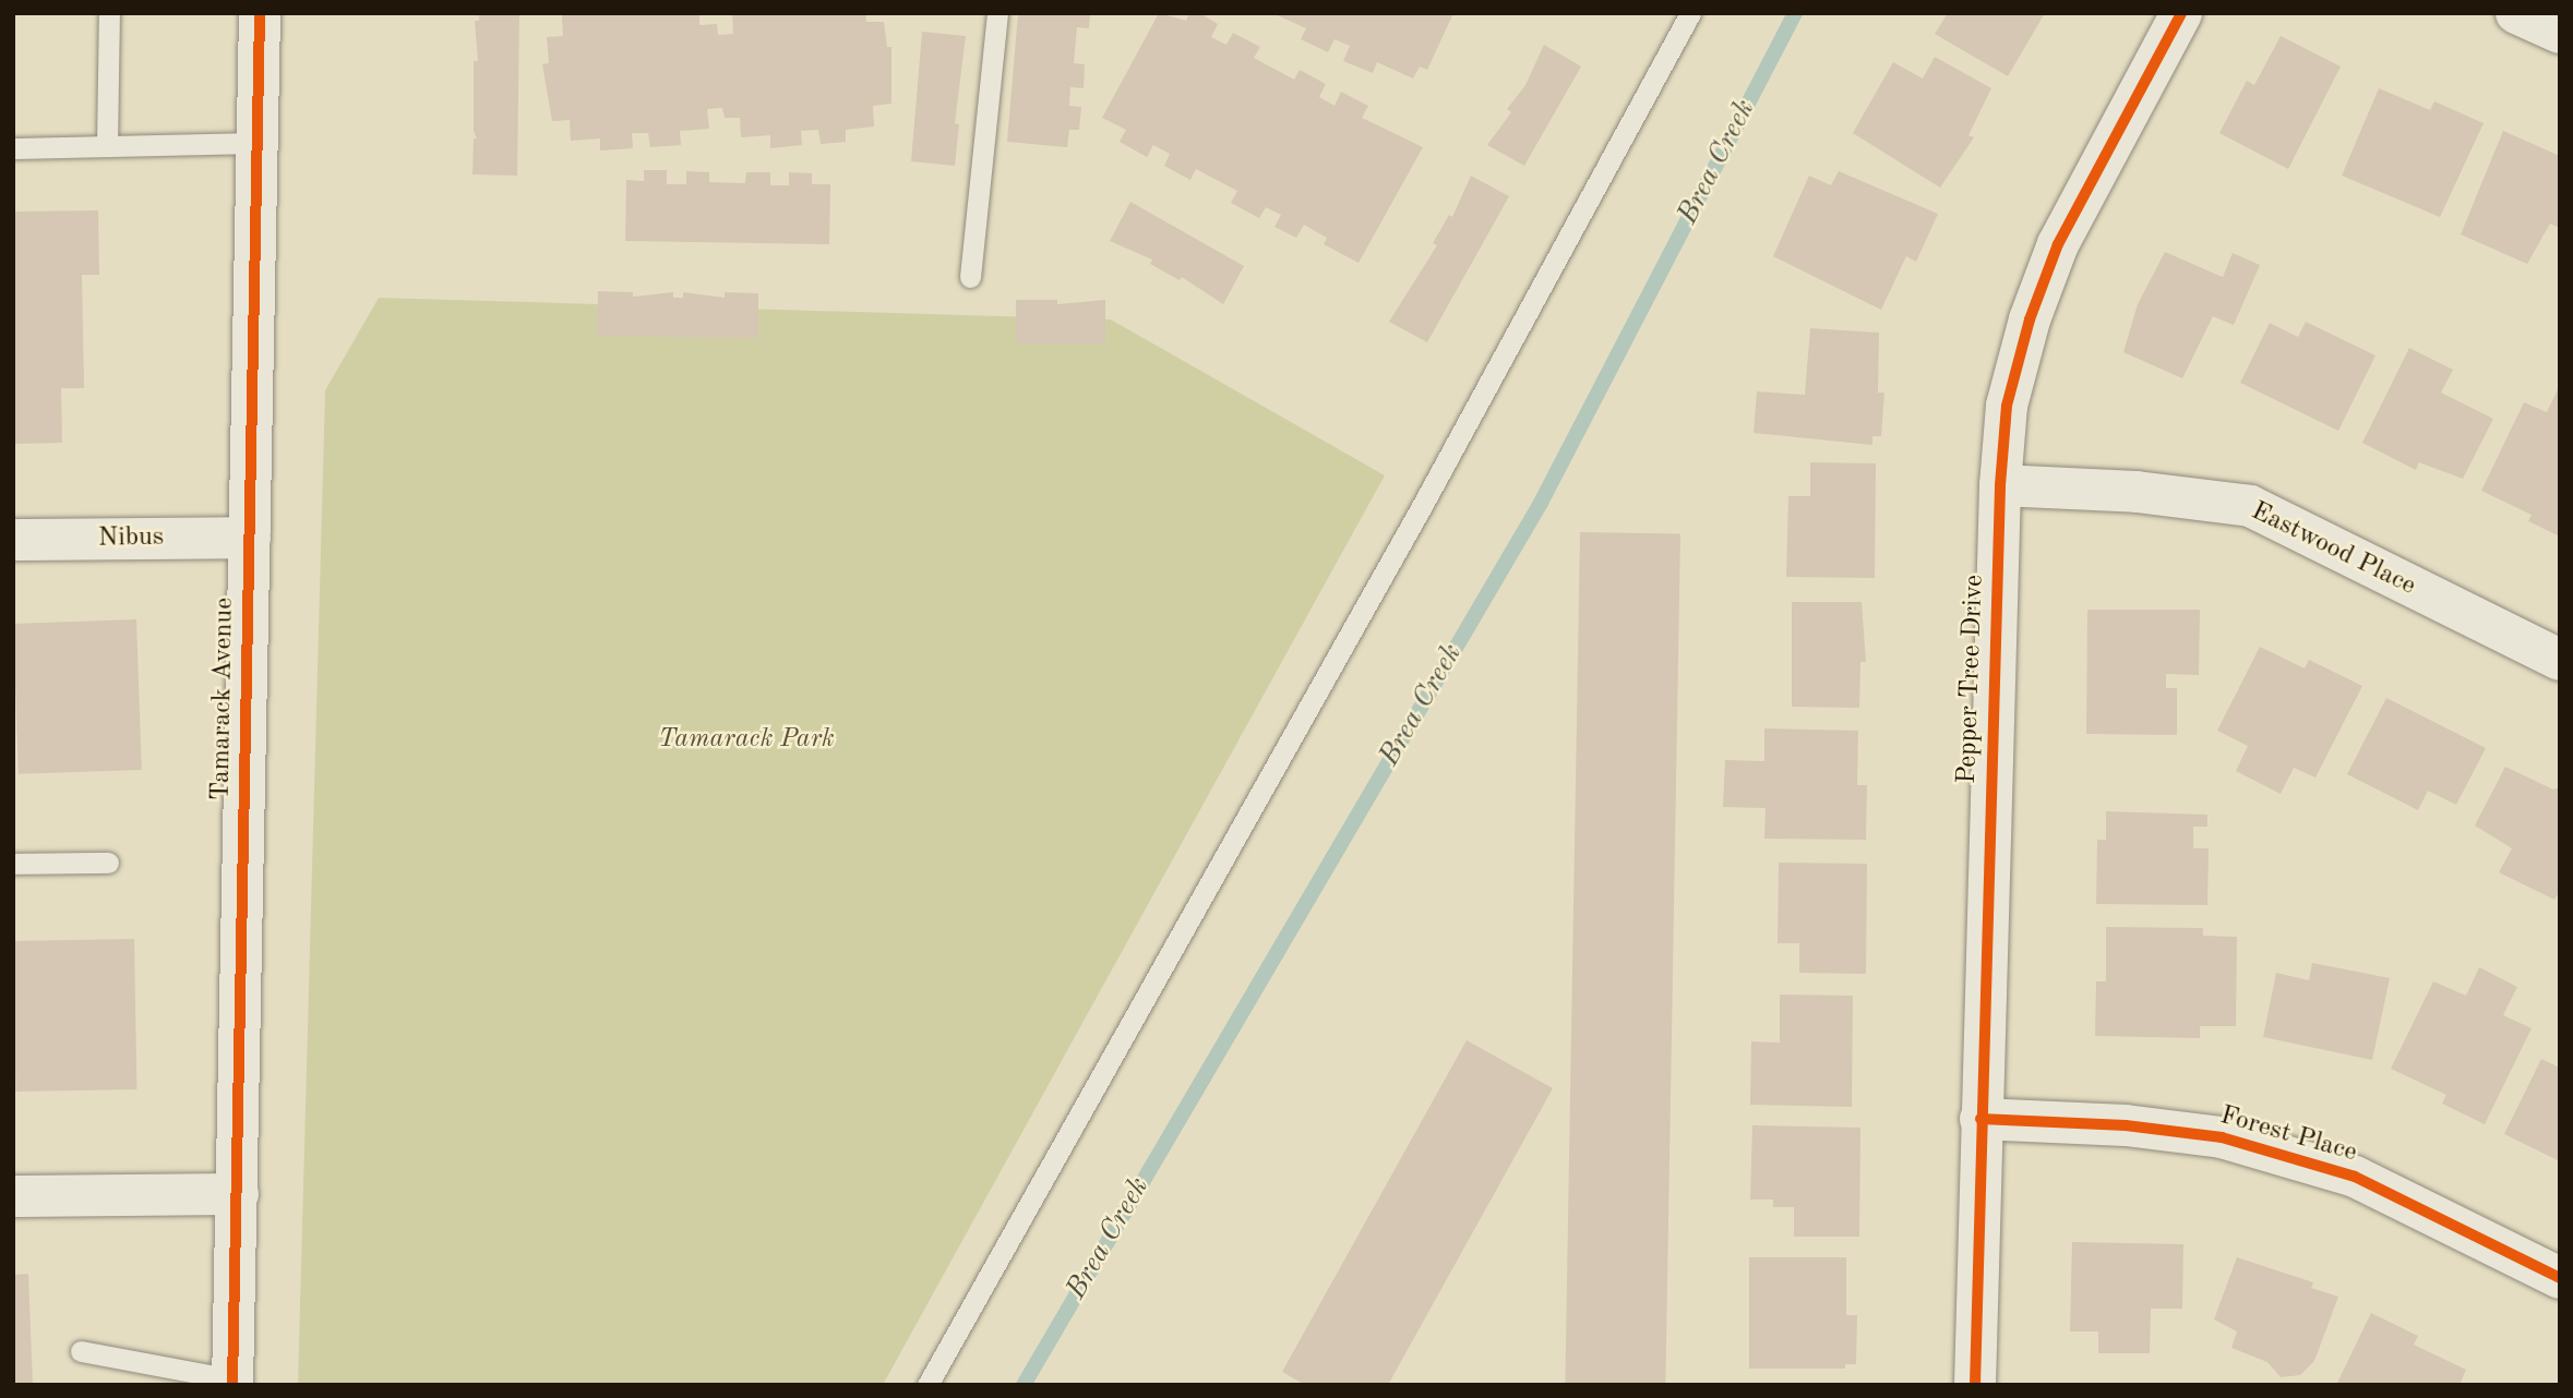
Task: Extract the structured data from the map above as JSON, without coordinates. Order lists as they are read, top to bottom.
{
  "streets": {
    "street": [
      "Nibus",
      "Eastwood Place",
      "Pepper Tree Drive",
      "Tamarack Avenue",
      "Forest Place"
    ]
  },
  "crossings": [
    ["Nibus", "Tamarack Avenue"],
    ["Eastwood Place", "Pepper Tree Drive"],
    ["Pepper Tree Drive", "Forest Place"]
  ],
  "water": ["Brea Creek"],
  "parks": ["Tamarack Park"]
}
